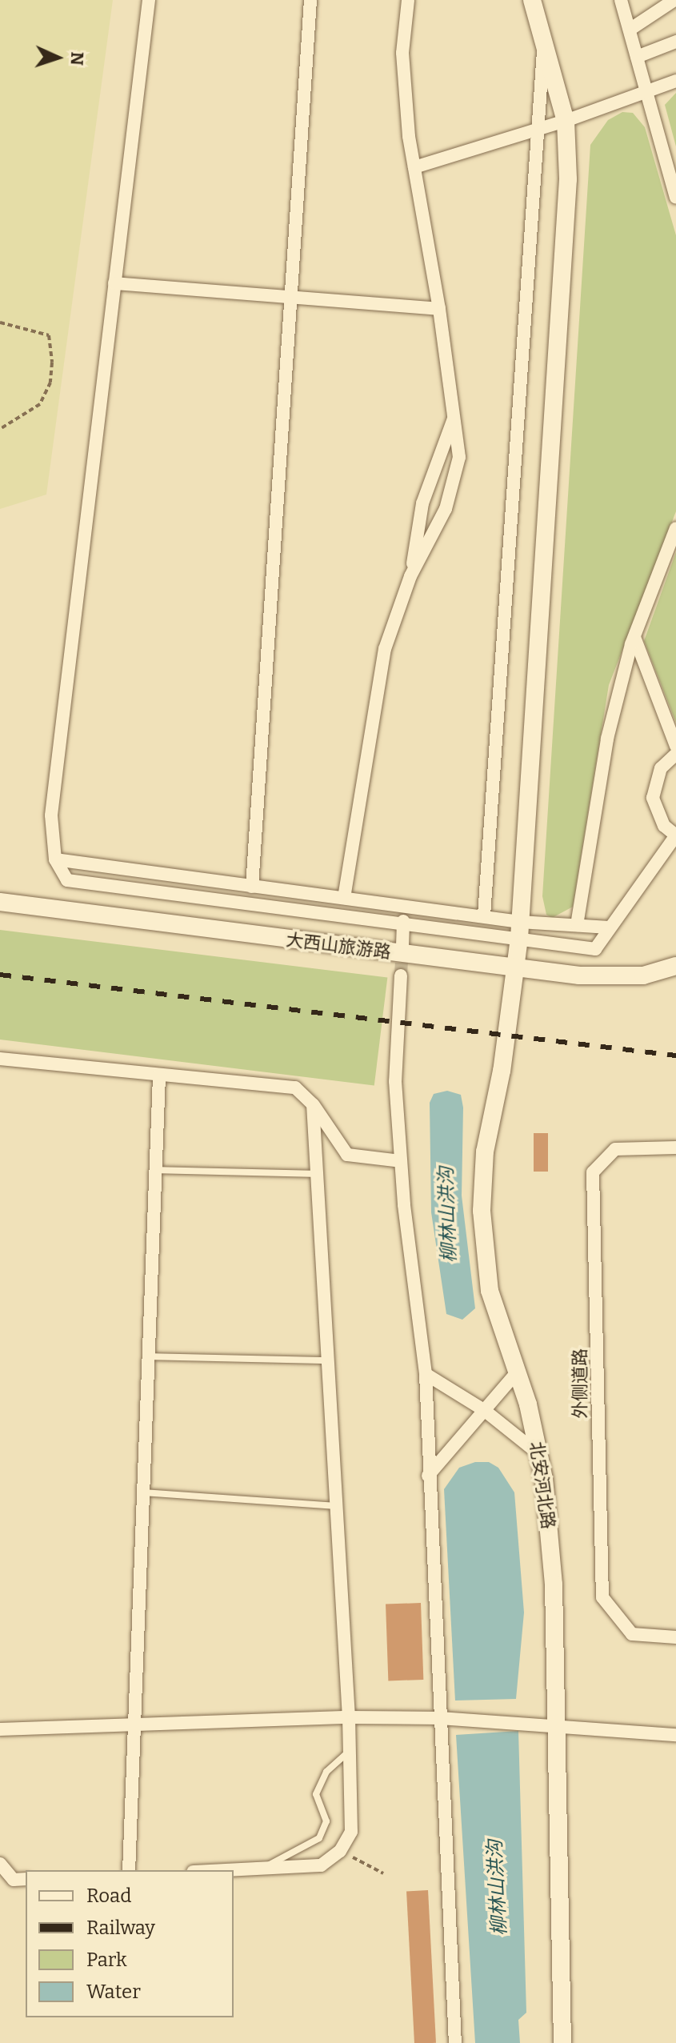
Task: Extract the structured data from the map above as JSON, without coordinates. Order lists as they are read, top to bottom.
{
  "streets": {
    "street": ["大西山旅游路", "外侧道路", "北安河北路"]
  },
  "crossings": [
    ["大西山旅游路", "北安河北路"]
  ],
  "water": ["柳林山洪沟"],
  "legend": [
    "Road",
    "Railway",
    "Park",
    "Water"
  ],
  "north": "right"
}
